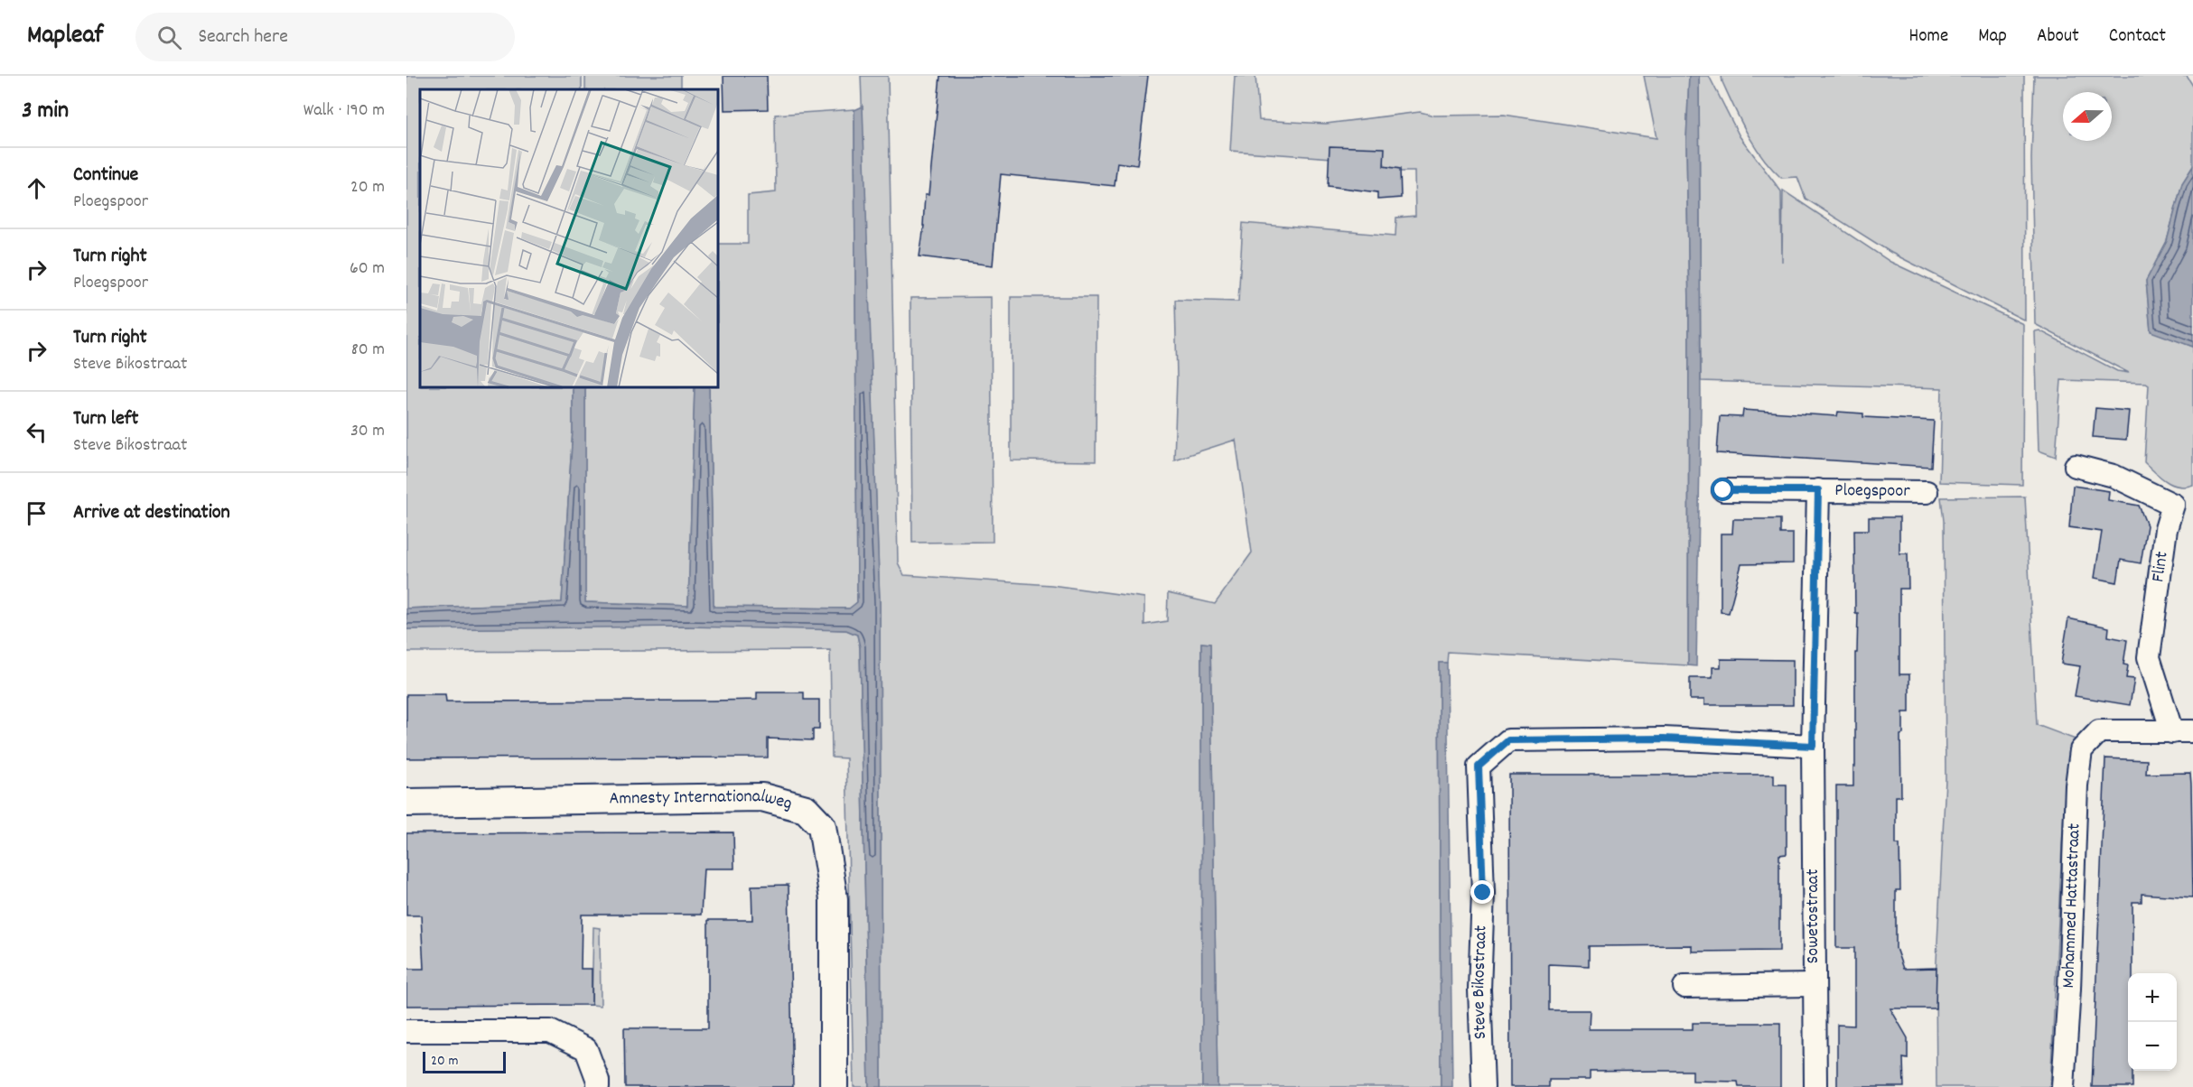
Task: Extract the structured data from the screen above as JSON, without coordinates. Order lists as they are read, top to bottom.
{
  "streets": {
    "street": [
      "Ploegspoor",
      "Flint",
      "Amnesty Internationalweg",
      "Mohammed Hattastraat",
      "Sowetostraat",
      "Steve Bikostraat"
    ]
  },
  "crossings": [
    ["Ploegspoor", "Sowetostraat"],
    ["Ploegspoor", "Steve Bikostraat"],
    ["Flint", "Mohammed Hattastraat"],
    ["Sowetostraat", "Steve Bikostraat"]
  ],
  "scale_bar": "20 m",
  "north": "left",
  "page": {
    "header": "Mapleaf",
    "search": "Search here",
    "nav": [
      "Home",
      "Map",
      "About",
      "Contact"
    ],
    "heading": ["3 min", "Walk · 190 m"],
    "list": [
      ["Continue", "Ploegspoor", "20 m"],
      ["Turn right", "Ploegspoor", "60 m"],
      ["Turn right", "Steve Bikostraat", "80 m"],
      ["Turn left", "Steve Bikostraat", "30 m"],
      "Arrive at destination"
    ],
    "map_buttons": ["+", "−"],
    "scale": "20 m"
  }
}
